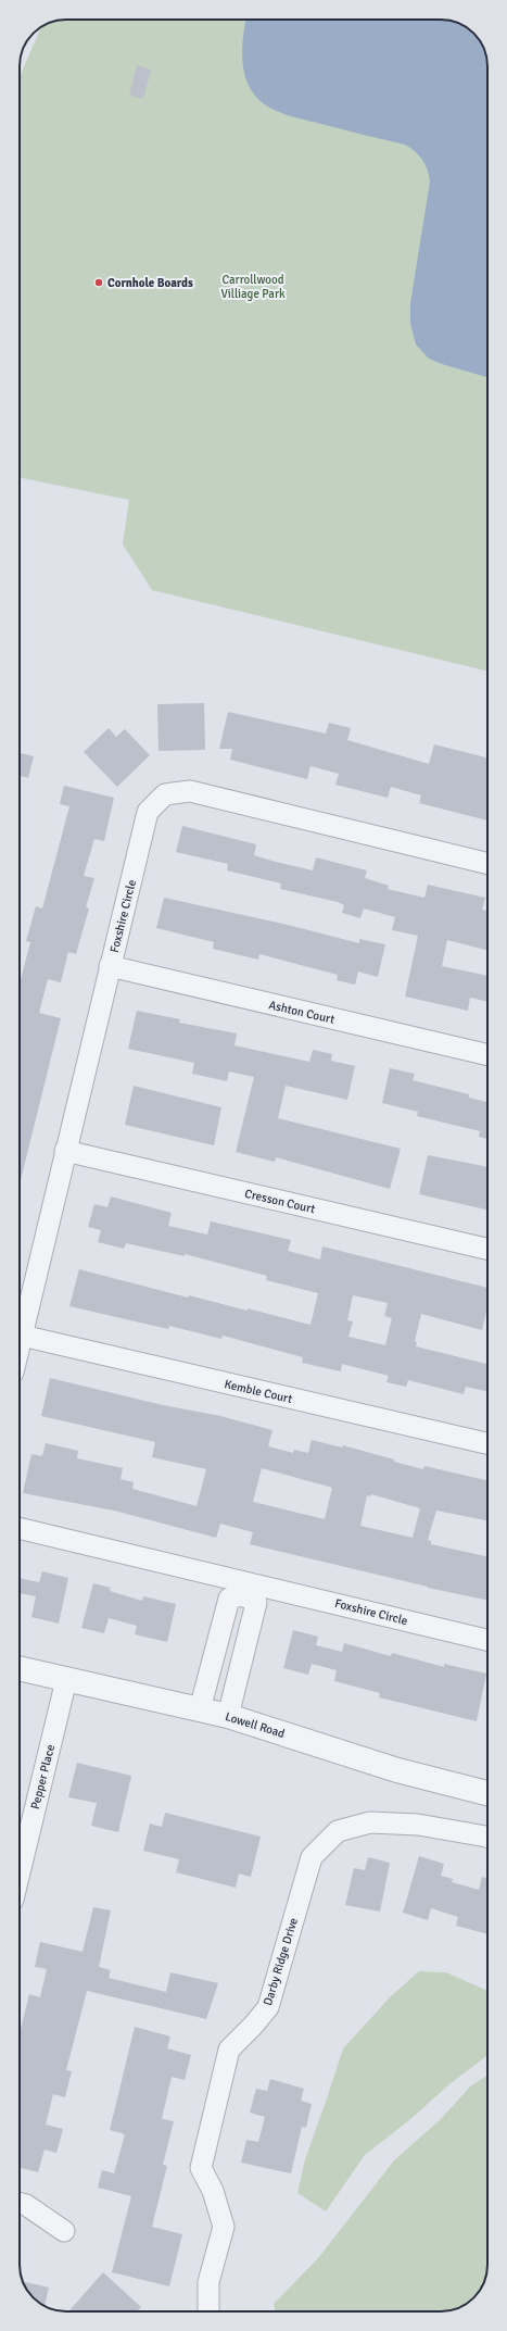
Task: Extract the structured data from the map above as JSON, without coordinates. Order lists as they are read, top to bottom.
{
  "streets": {
    "street": [
      "Foxshire Circle",
      "Ashton Court",
      "Cresson Court",
      "Kemble Court",
      "Lowell Road",
      "Pepper Place",
      "Darby Ridge Drive"
    ]
  },
  "crossings": [
    ["Foxshire Circle", "Ashton Court"],
    ["Foxshire Circle", "Cresson Court"],
    ["Foxshire Circle", "Kemble Court"],
    ["Lowell Road", "Pepper Place"]
  ],
  "parks": ["Carrollwood Villiage Park"],
  "places": ["Cornhole Boards"]
}
